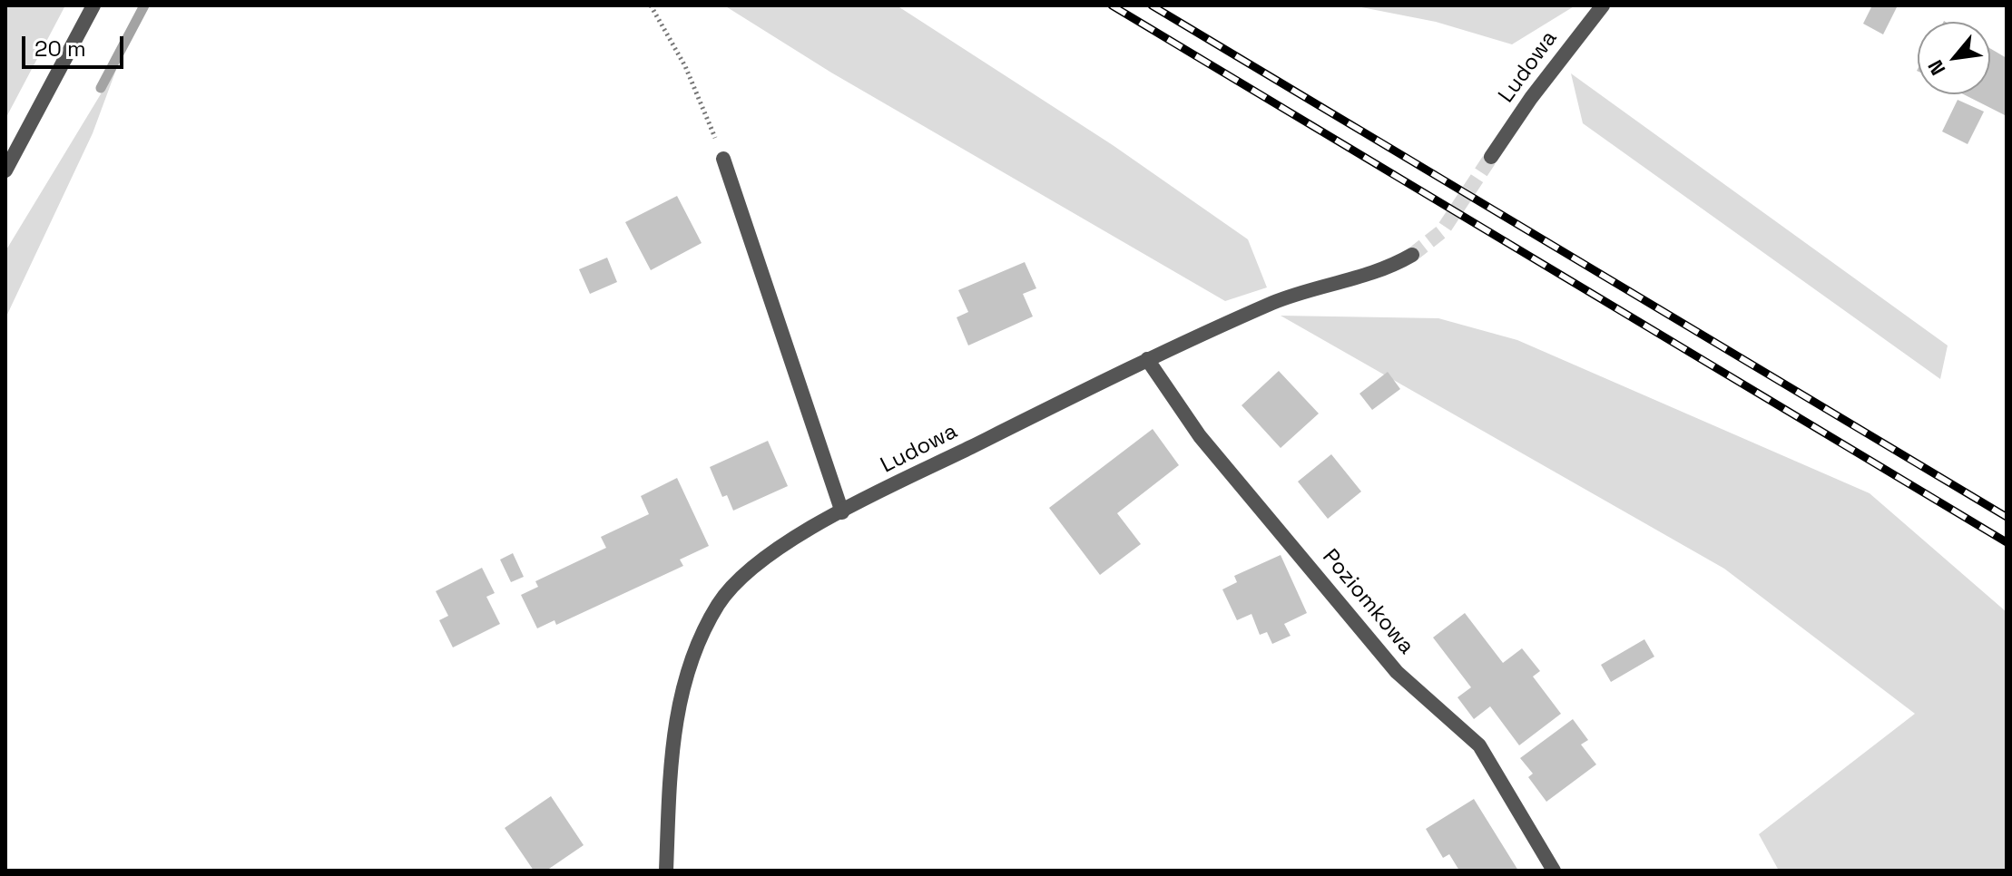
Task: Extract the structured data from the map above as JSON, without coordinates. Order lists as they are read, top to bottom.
{
  "streets": {
    "street": ["Ludowa", "Poziomkowa"]
  },
  "crossings": [
    ["Ludowa", "Poziomkowa"]
  ],
  "scale_bar": "20 m",
  "north": "bottom left"
}
